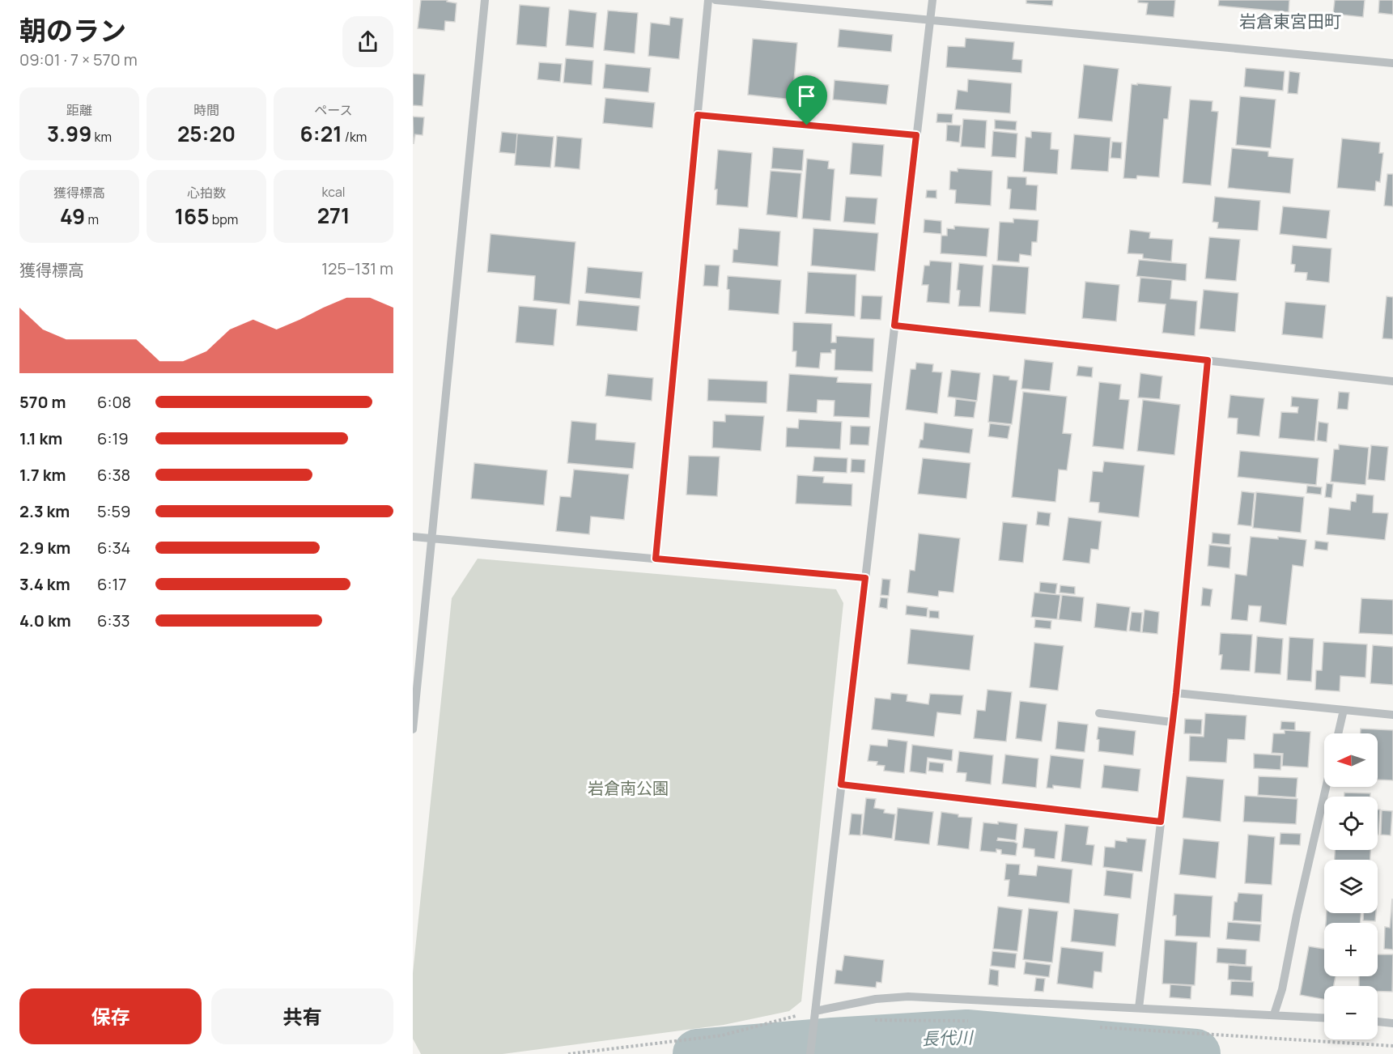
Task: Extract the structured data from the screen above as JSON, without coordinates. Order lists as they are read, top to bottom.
{
  "districts": ["岩倉東宮田町"],
  "water": ["長代川"],
  "parks": ["岩倉南公園"],
  "north": "left",
  "page": {
    "heading": ["朝のラン", "09:01 · 7 × 570 m"],
    "stats": [
      ["距離", "3.99 km"],
      ["時間", "25:20"],
      ["ペース", "6:21 /km"],
      ["獲得標高", "49 m"],
      ["心拍数", "165 bpm"],
      ["kcal", "271"]
    ],
    "chart": ["獲得標高", "125–131 m"],
    "list": [
      {
        "name": "570 m",
        "note": "6:08"
      },
      {
        "name": "1.1 km",
        "note": "6:19"
      },
      {
        "name": "1.7 km",
        "note": "6:38"
      },
      {
        "name": "2.3 km",
        "note": "5:59"
      },
      {
        "name": "2.9 km",
        "note": "6:34"
      },
      {
        "name": "3.4 km",
        "note": "6:17"
      },
      {
        "name": "4.0 km",
        "note": "6:33"
      }
    ],
    "map_buttons": ["+", "−"],
    "buttons": ["保存", "共有"]
  }
}
